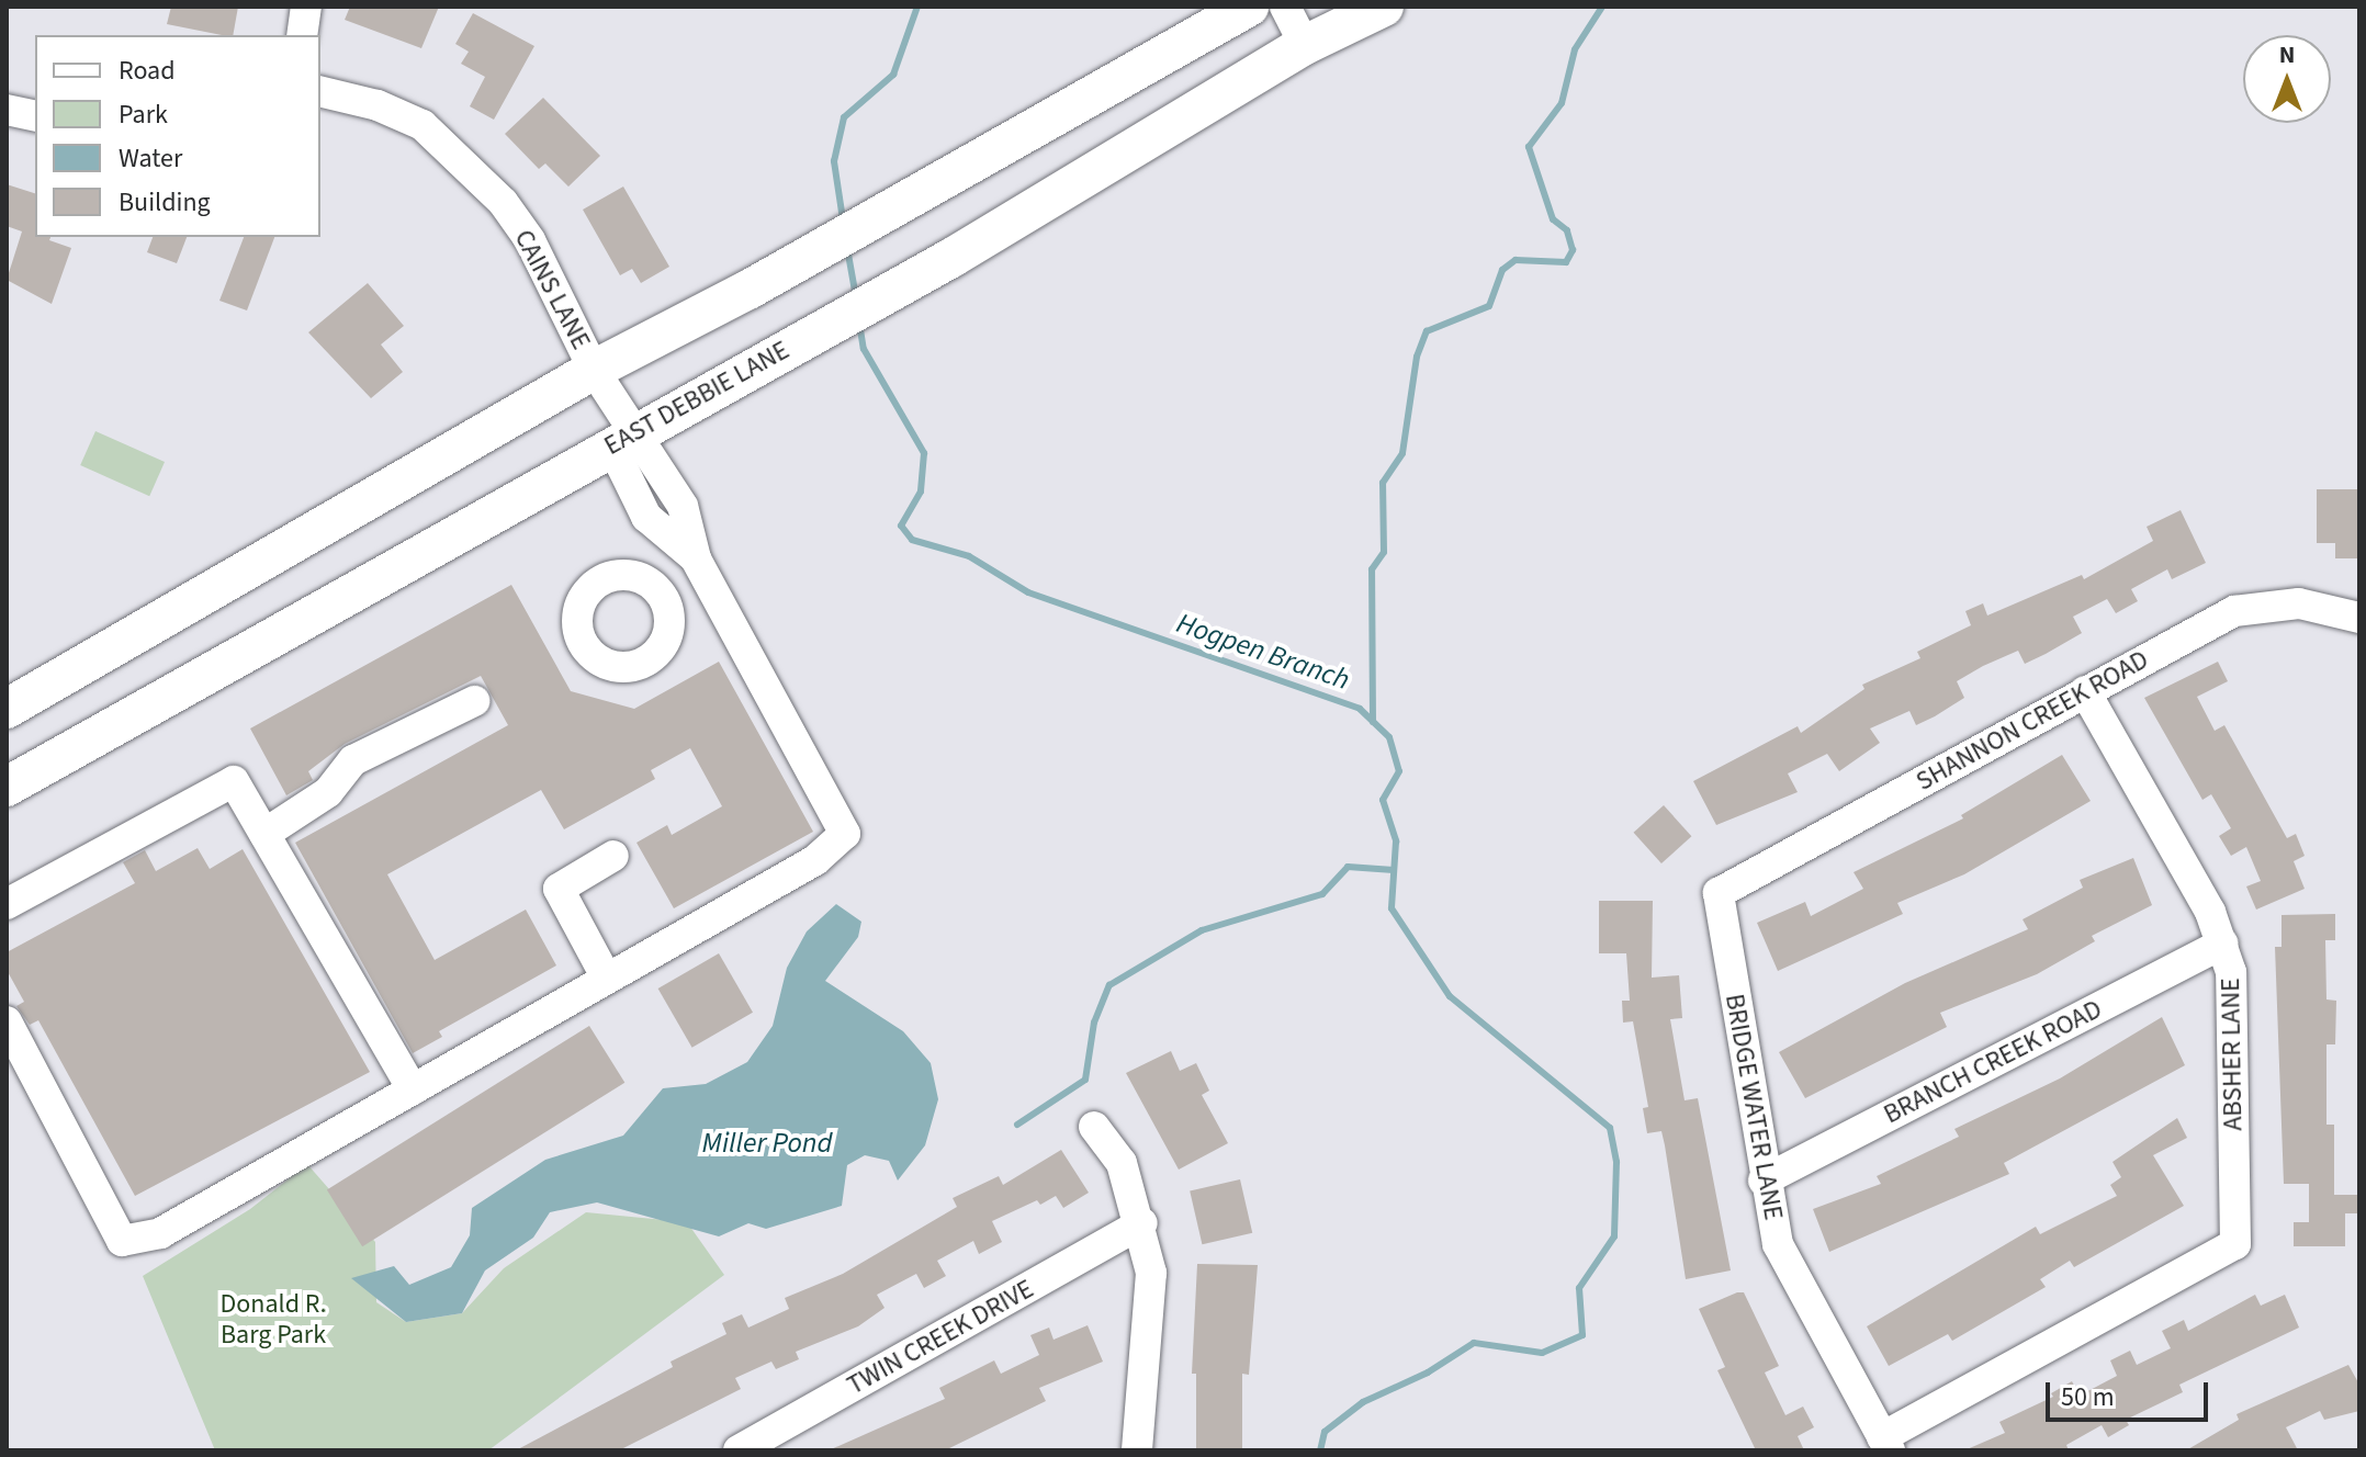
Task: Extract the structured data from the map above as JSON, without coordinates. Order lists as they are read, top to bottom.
{
  "streets": {
    "main road": ["EAST DEBBIE LANE"],
    "street": [
      "CAINS LANE",
      "SHANNON CREEK ROAD",
      "ABSHER LANE",
      "BRANCH CREEK ROAD",
      "BRIDGE WATER LANE",
      "TWIN CREEK DRIVE"
    ]
  },
  "crossings": [
    ["CAINS LANE", "EAST DEBBIE LANE"],
    ["SHANNON CREEK ROAD", "ABSHER LANE"],
    ["SHANNON CREEK ROAD", "BRIDGE WATER LANE"],
    ["ABSHER LANE", "BRANCH CREEK ROAD"],
    ["ABSHER LANE", "BRIDGE WATER LANE"],
    ["BRANCH CREEK ROAD", "BRIDGE WATER LANE"]
  ],
  "water": ["Hogpen Branch", "Miller Pond"],
  "parks": ["Donald R. Barg Park"],
  "legend": [
    "Road",
    "Park",
    "Water",
    "Building"
  ],
  "scale_bar": "50 m",
  "north": "top"
}
